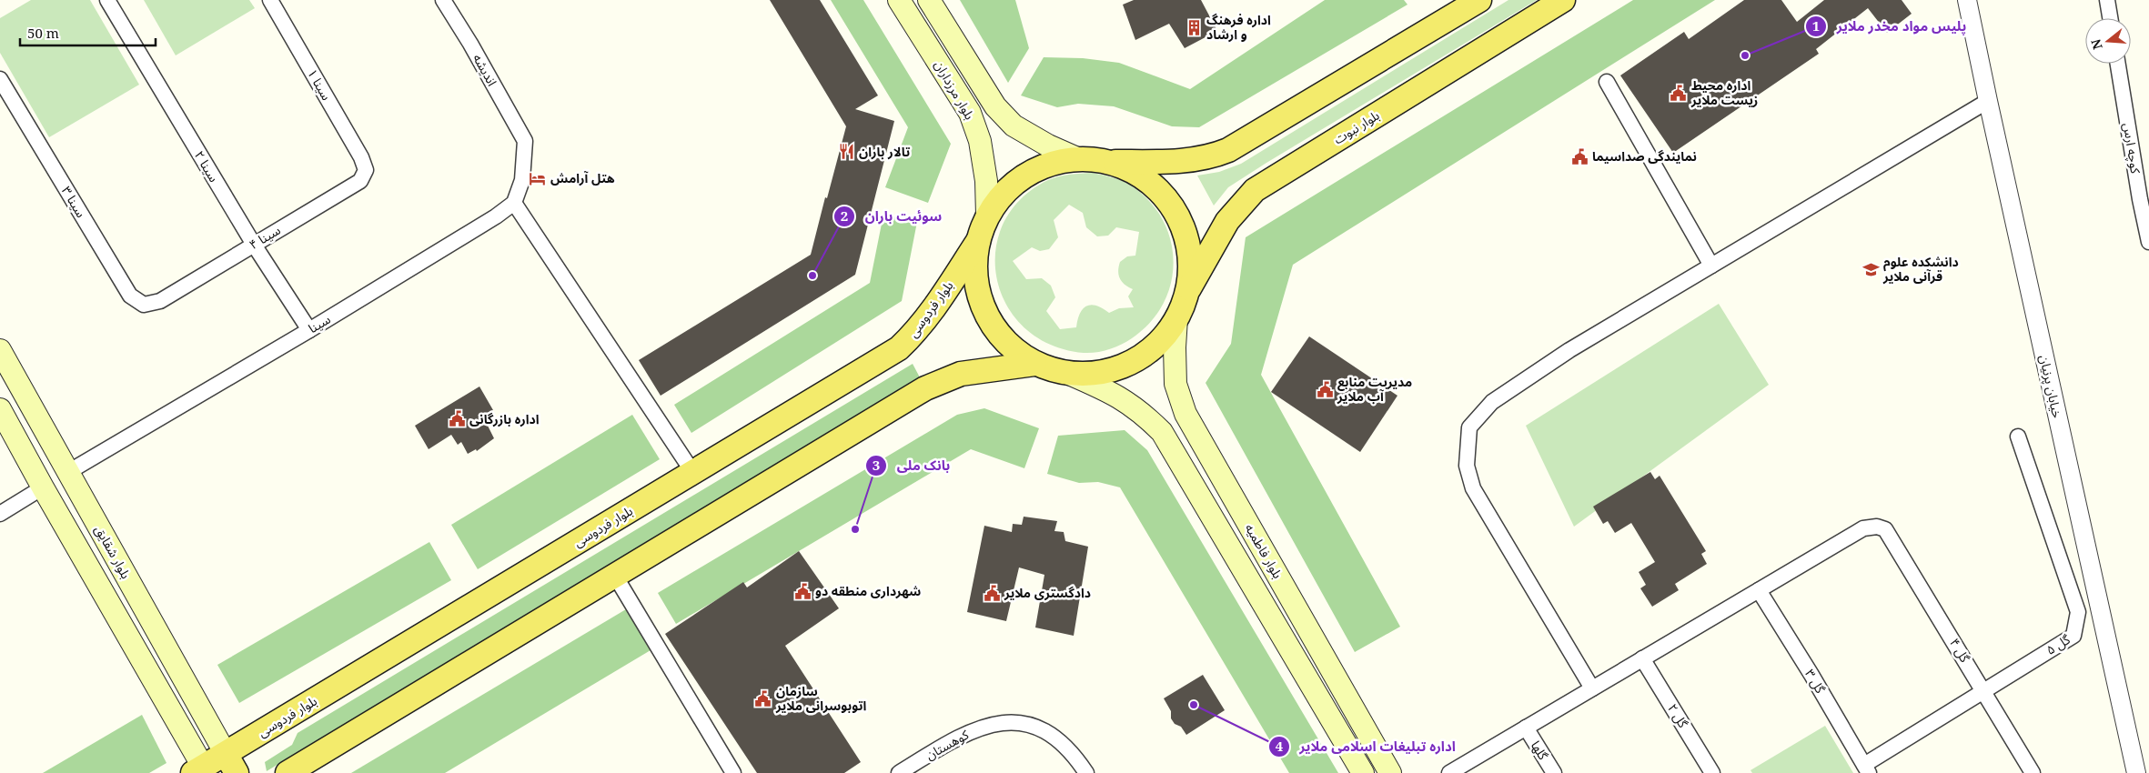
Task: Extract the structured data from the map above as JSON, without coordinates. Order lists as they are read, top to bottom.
{
  "streets": {
    "main road": [
      "بلوار مرزداران",
      "بلوار نبوت",
      "بلوار فردوسی",
      "بلوار فاطمیه",
      "بلوار شقایق"
    ],
    "street": [
      "اندیشه",
      "سینا ۱",
      "کوچه ارس",
      "سینا ۲",
      "سینا ۳",
      "سینا ۴",
      "سینا",
      "خیابان پرنیان",
      "گل ۵",
      "گل ۴",
      "گل ۳",
      "گل ۲",
      "کوهستان",
      "گلها"
    ]
  },
  "crossings": [
    ["اندیشه", "سینا"],
    ["سینا ۱", "سینا ۴"],
    ["سینا ۲", "سینا ۴"],
    ["سینا ۲", "سینا"],
    ["سینا ۳", "سینا ۴"],
    ["بلوار فردوسی", "بلوار شقایق"],
    ["سینا", "بلوار شقایق"],
    ["گل ۵", "گل ۴"],
    ["گل ۵", "گل ۳"],
    ["گل ۴", "گل ۳"]
  ],
  "places": {
    "building": ["اداره فرهنگ و ارشاد"],
    "other": [
      "پلیس مواد مخدر ملایر",
      "سوئیت باران",
      "بانک ملی",
      "اداره تبلیغات اسلامی ملایر"
    ],
    "public building": [
      "اداره محیط زیست ملایر",
      "نمایندگی صداسیما",
      "مدیریت منابع آب ملایر",
      "اداره بازرگانی",
      "شهرداری منطقه دو",
      "دادگستری ملایر",
      "سازمان اتوبوسرانی ملایر"
    ],
    "restaurant": ["تالار باران"],
    "hotel": ["هتل آرامش"],
    "school or university": ["دانشکده علوم قرآنی ملایر"]
  },
  "scale_bar": "50 m",
  "north": "left"
}
